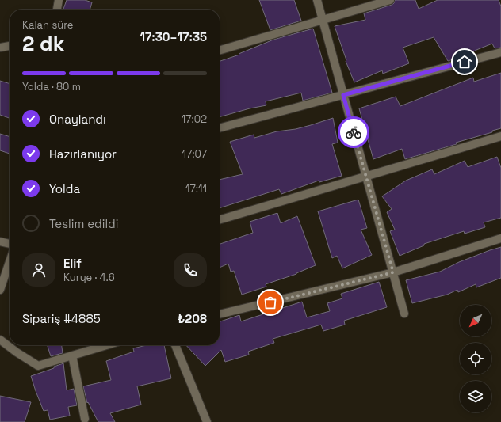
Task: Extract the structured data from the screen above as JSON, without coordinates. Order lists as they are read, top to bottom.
{
  "north": "bottom left",
  "page": {
    "heading": ["2 dk", "Kalan süre", "17:30–17:35"],
    "panel": [
      "Elif",
      "Kurye · 4.6",
      "Sipariş #4885",
      "₺208"
    ],
    "bar": "Yolda · 80 m",
    "list": [
      ["Onaylandı", "17:02"],
      ["Hazırlanıyor", "17:07"],
      ["Yolda", "17:11"],
      "Teslim edildi"
    ]
  }
}
